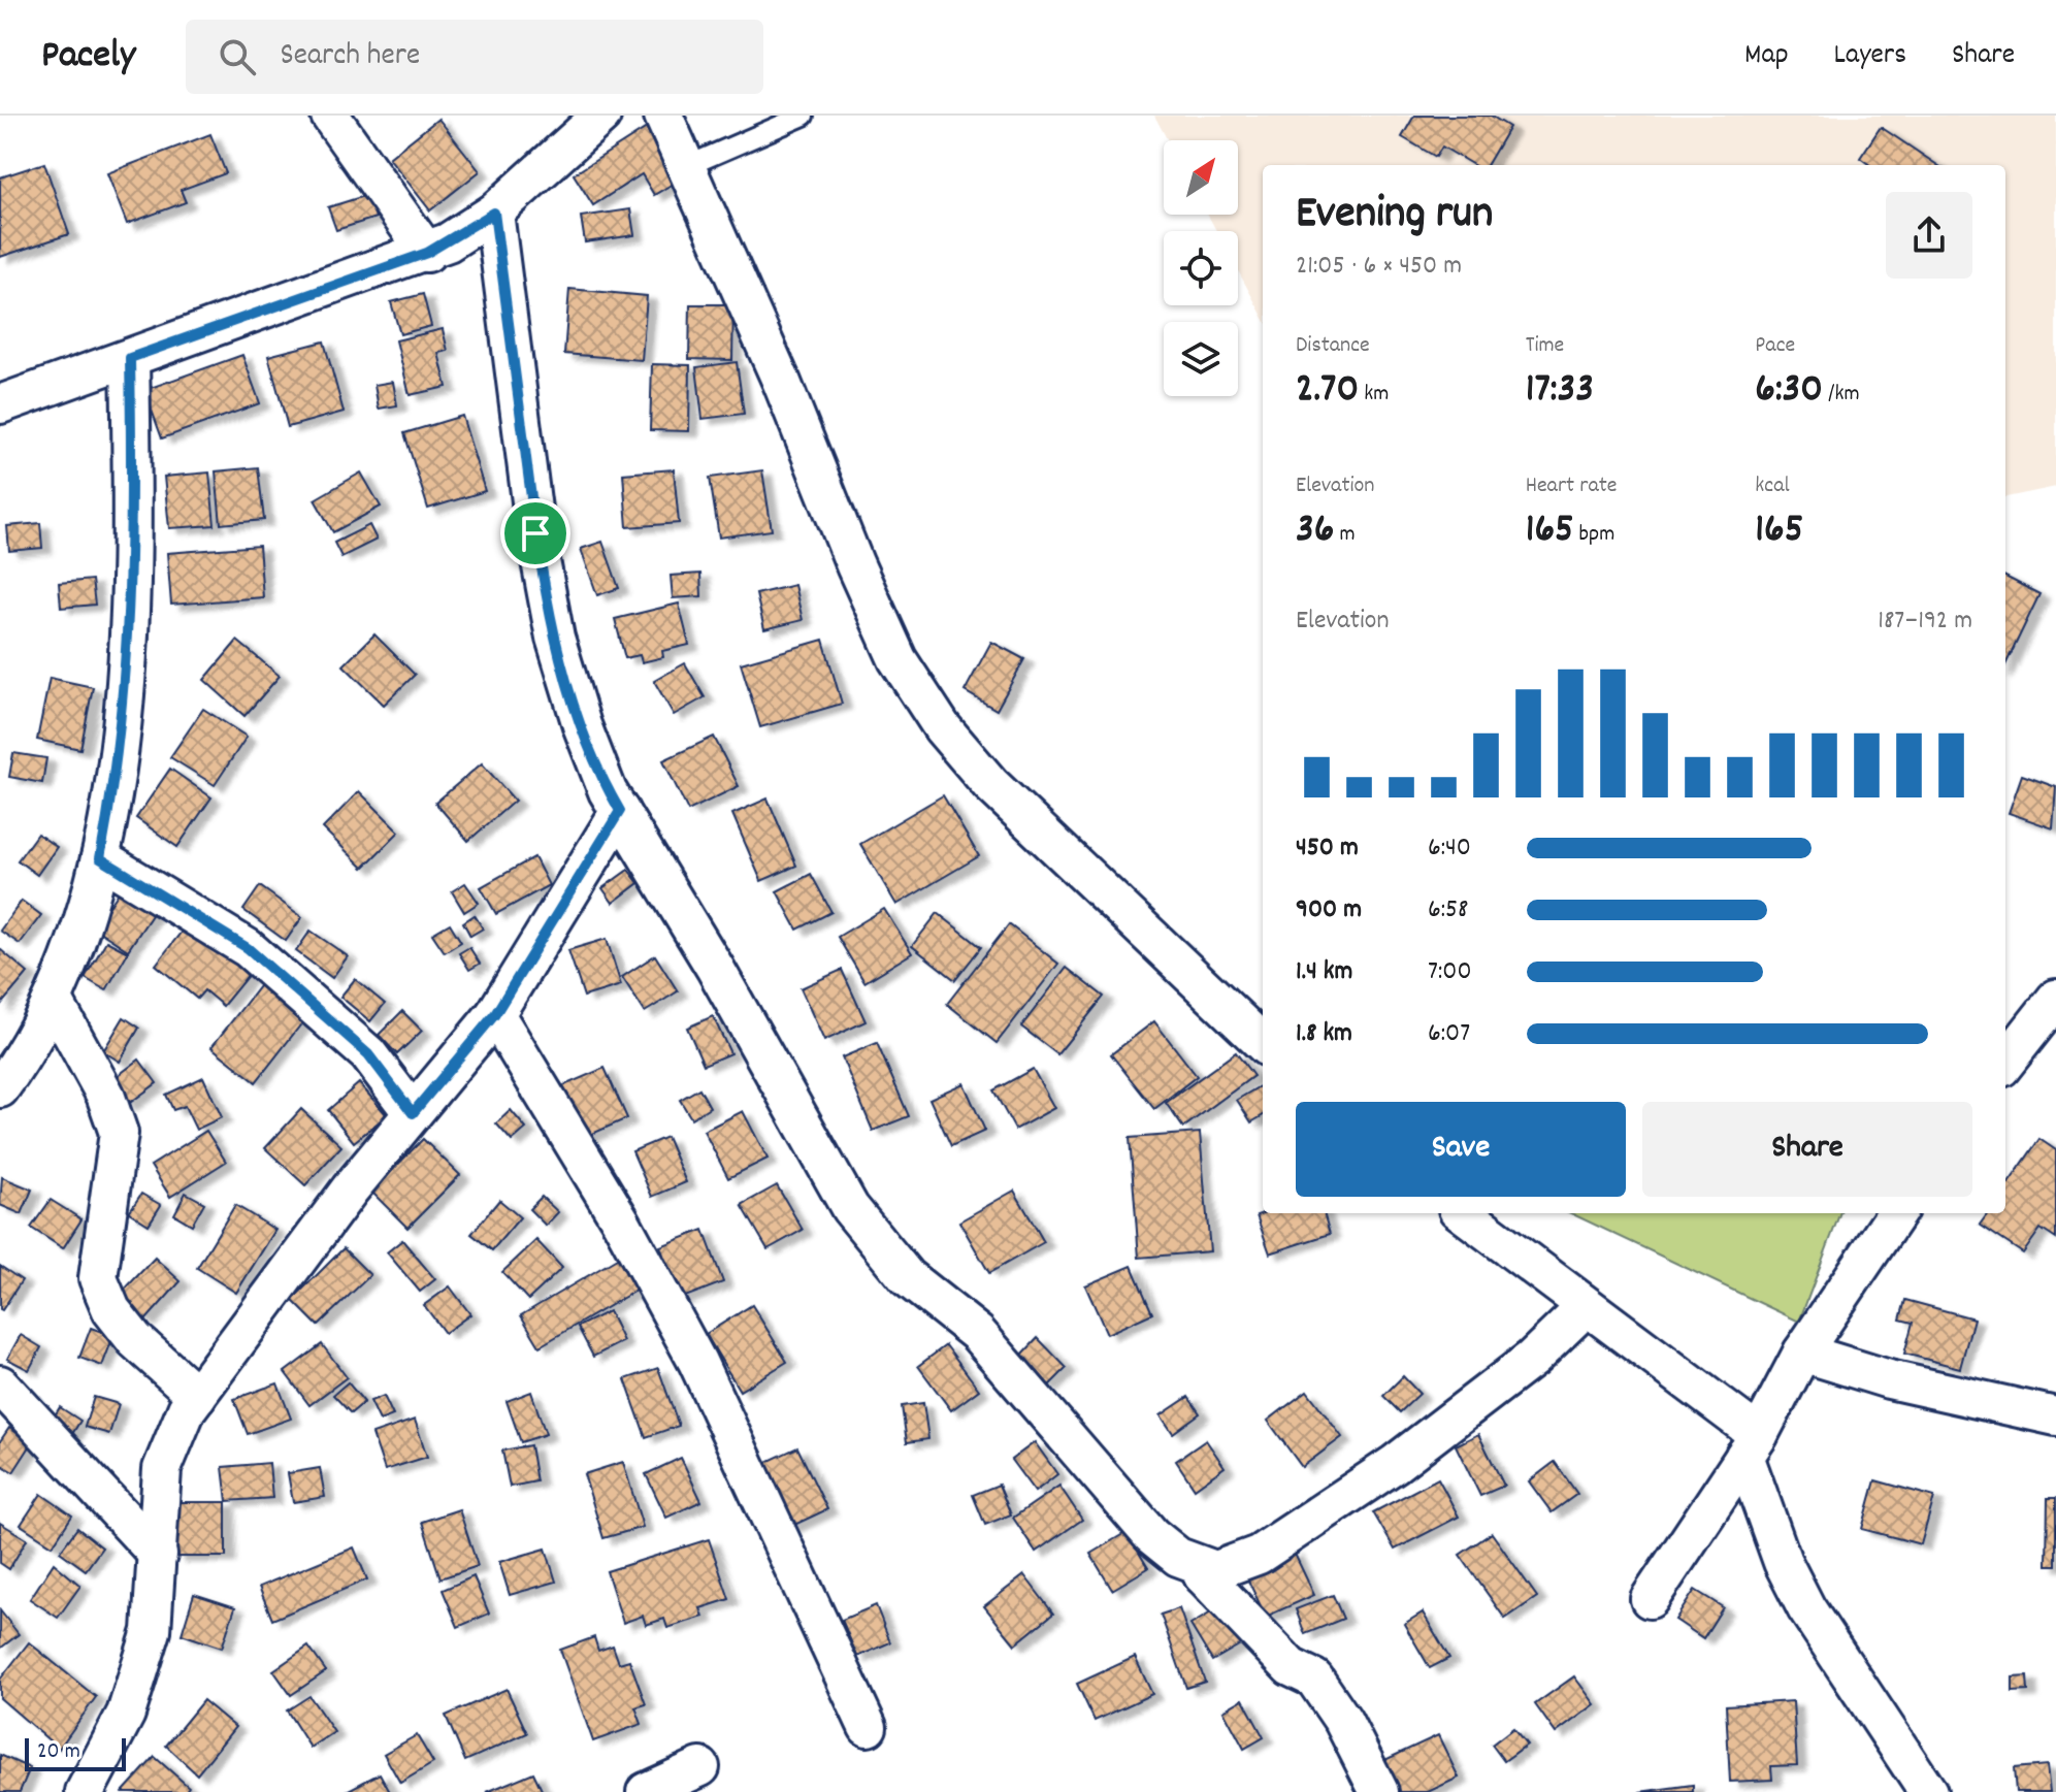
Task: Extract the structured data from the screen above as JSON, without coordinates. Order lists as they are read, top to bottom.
{
  "scale_bar": "20 m",
  "north": "top right",
  "page": {
    "header": "Pacely",
    "search": "Search here",
    "nav": ["Map", "Layers", "Share"],
    "heading": ["Evening run", "21:05 · 6 × 450 m"],
    "stats": [
      ["Distance", "2.70 km"],
      ["Time", "17:33"],
      ["Pace", "6:30 /km"],
      ["Elevation", "36 m"],
      ["Heart rate", "165 bpm"],
      ["kcal", "165"]
    ],
    "chart": ["Elevation", "187–192 m"],
    "list": [
      {
        "name": "450 m",
        "note": "6:40"
      },
      {
        "name": "900 m",
        "note": "6:58"
      },
      {
        "name": "1.4 km",
        "note": "7:00"
      },
      {
        "name": "1.8 km",
        "note": "6:07"
      }
    ],
    "buttons": ["Save", "Share"],
    "scale": "20 m"
  }
}
